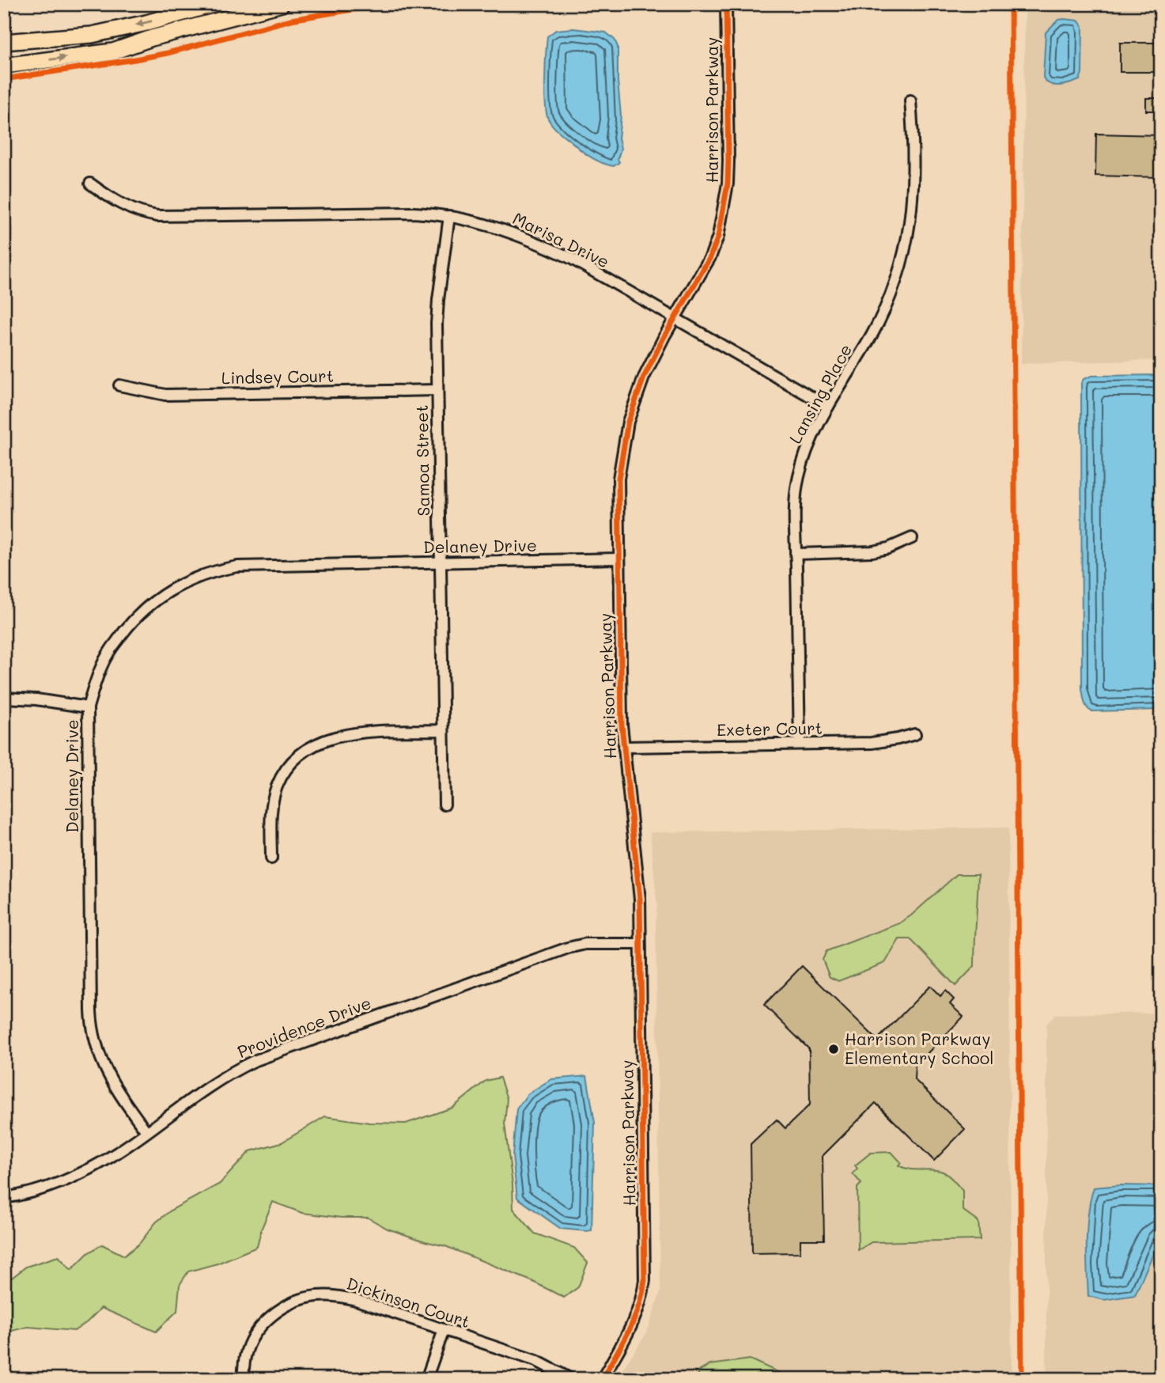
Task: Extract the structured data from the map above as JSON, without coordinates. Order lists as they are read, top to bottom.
{
  "streets": {
    "street": [
      "Harrison Parkway",
      "Marisa Drive",
      "Lindsey Court",
      "Lansing Place",
      "Samoa Street",
      "Delaney Drive",
      "Exeter Court",
      "Providence Drive",
      "Dickinson Court"
    ]
  },
  "crossings": [
    ["Harrison Parkway", "Marisa Drive"],
    ["Harrison Parkway", "Delaney Drive"],
    ["Harrison Parkway", "Exeter Court"],
    ["Harrison Parkway", "Providence Drive"],
    ["Marisa Drive", "Lansing Place"],
    ["Marisa Drive", "Samoa Street"],
    ["Lindsey Court", "Samoa Street"],
    ["Lansing Place", "Exeter Court"],
    ["Samoa Street", "Delaney Drive"],
    ["Delaney Drive", "Providence Drive"]
  ],
  "places": ["Harrison Parkway Elementary School"]
}
